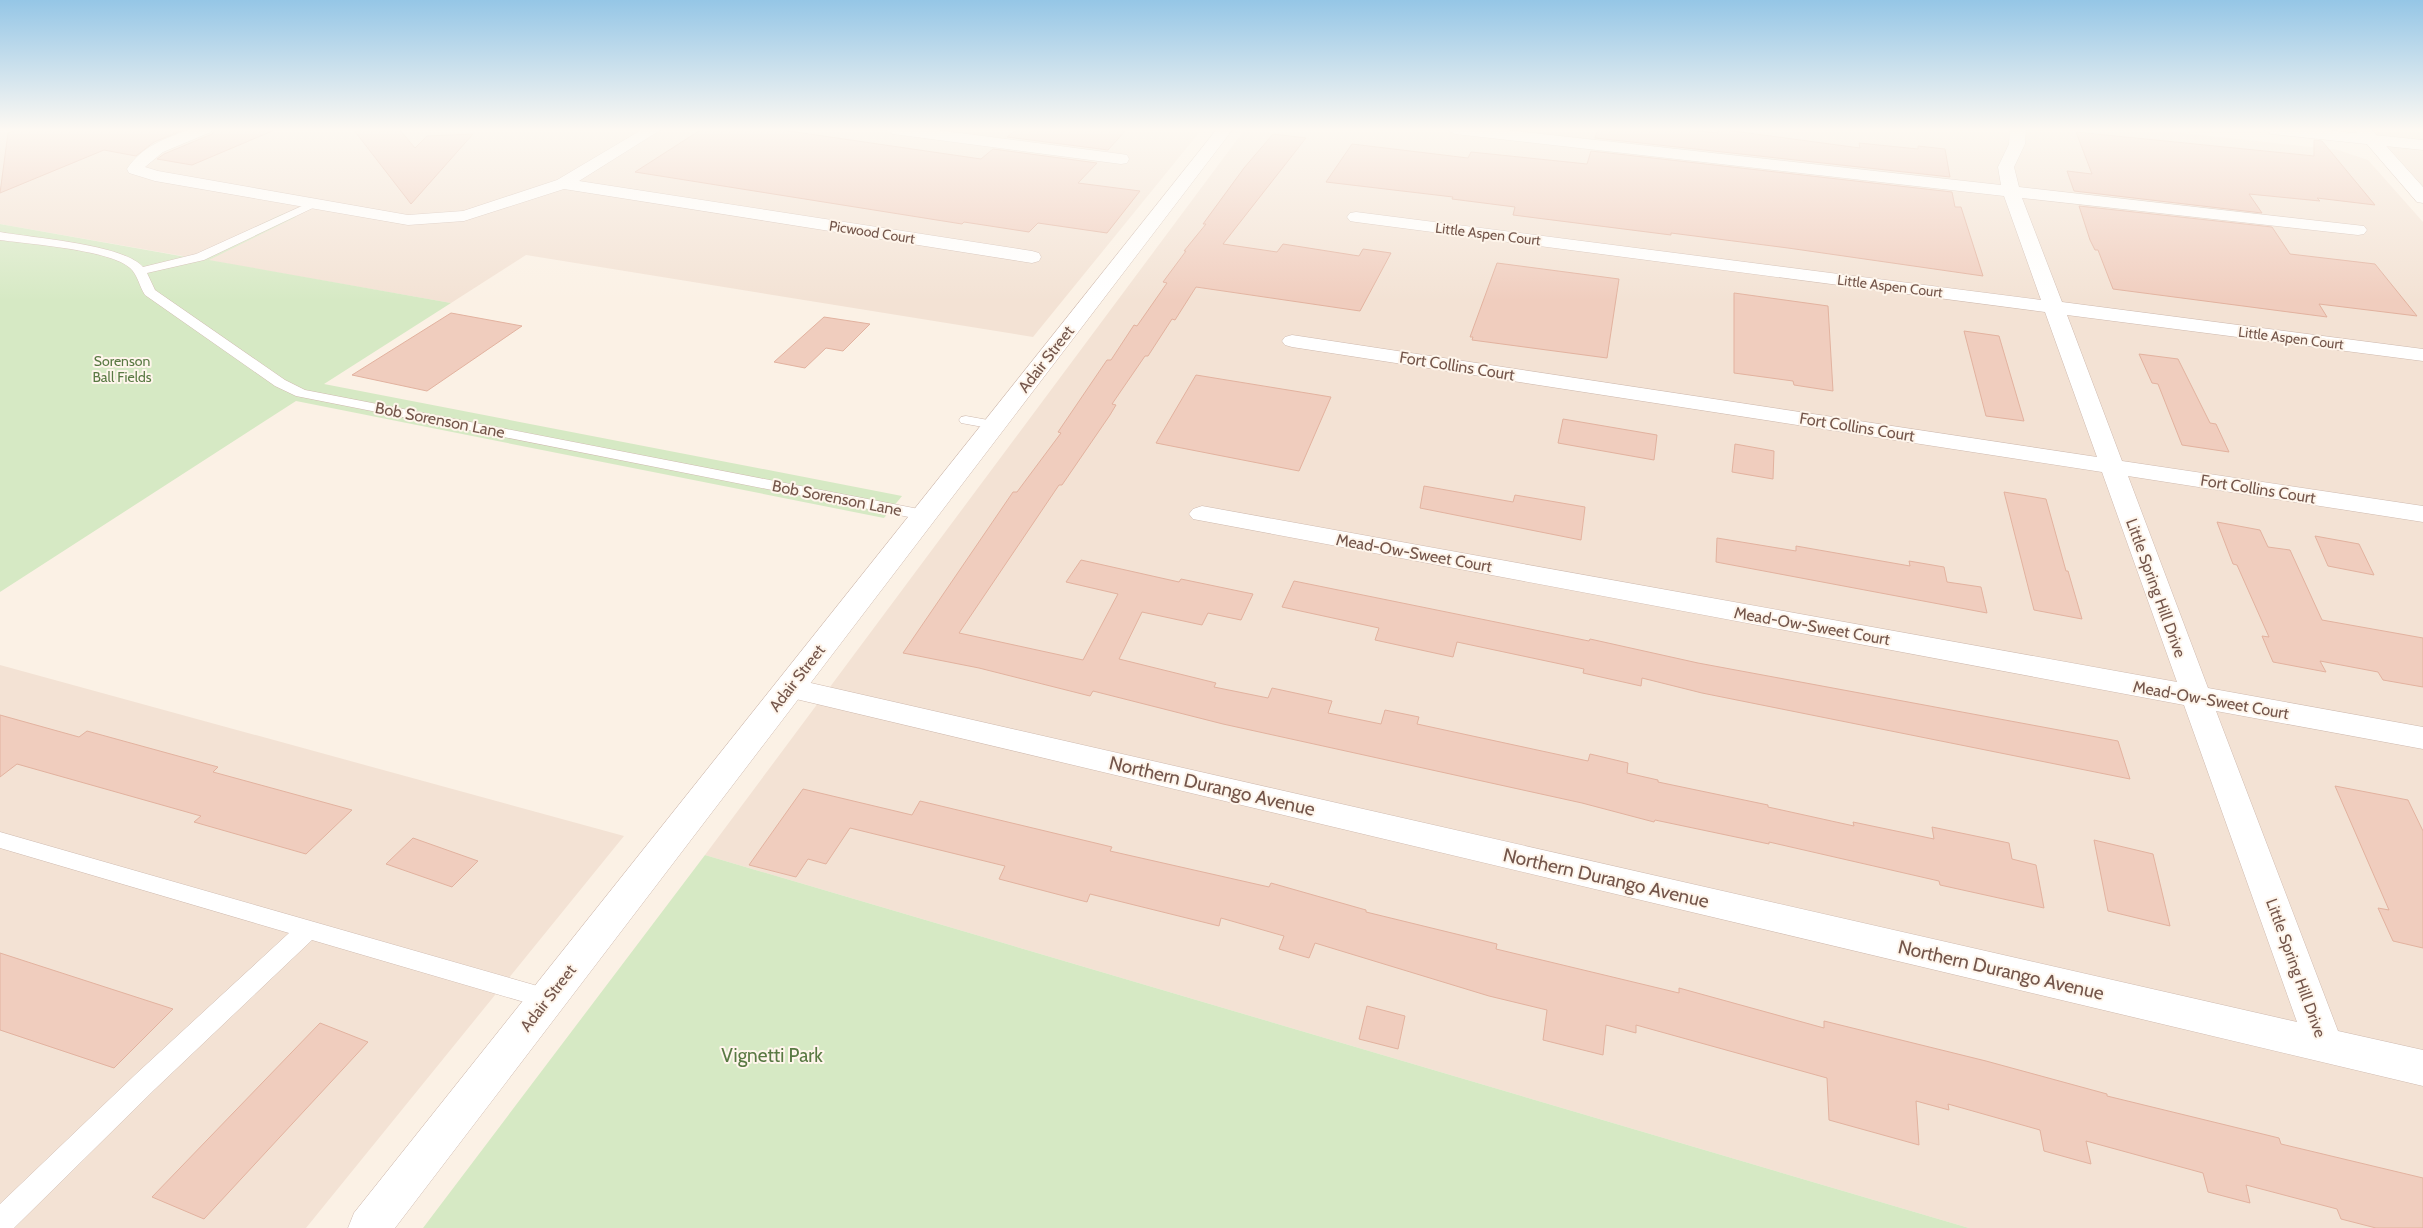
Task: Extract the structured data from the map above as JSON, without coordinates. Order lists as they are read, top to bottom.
{
  "streets": {
    "street": [
      "Picwood Court",
      "Little Aspen Court",
      "Adair Street",
      "Fort Collins Court",
      "Mead-Ow-Sweet Court",
      "Little Spring Hill Drive",
      "Northern Durango Avenue"
    ],
    "lane": ["Bob Sorenson Lane"]
  },
  "crossings": [
    ["Little Aspen Court", "Little Spring Hill Drive"],
    ["Adair Street", "Bob Sorenson Lane"],
    ["Adair Street", "Northern Durango Avenue"],
    ["Fort Collins Court", "Little Spring Hill Drive"],
    ["Mead-Ow-Sweet Court", "Little Spring Hill Drive"],
    ["Little Spring Hill Drive", "Northern Durango Avenue"]
  ],
  "parks": ["Sorenson Ball Fields", "Vignetti Park"]
}
